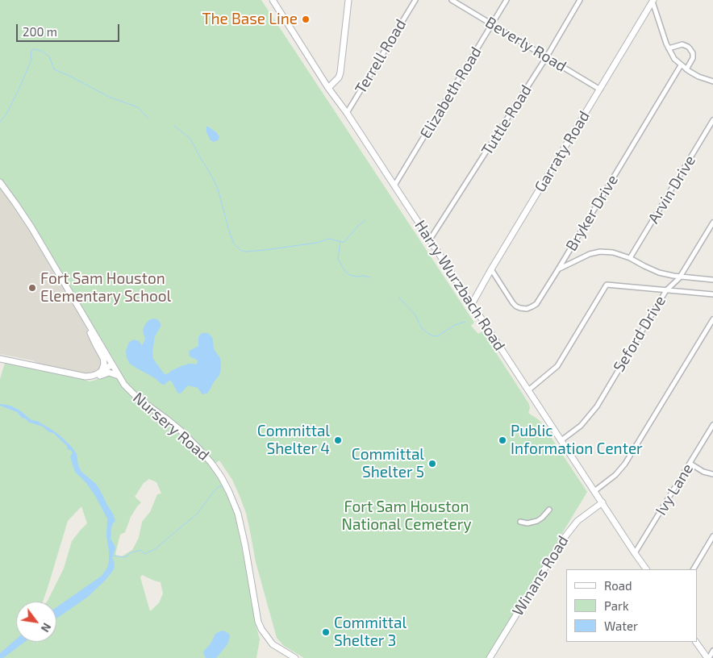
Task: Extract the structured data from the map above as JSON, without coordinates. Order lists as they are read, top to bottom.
{
  "streets": {
    "street": [
      "Beverly Road",
      "Terrell Road",
      "Elizabeth Road",
      "Tuttle Road",
      "Garraty Road",
      "Arvin Drive",
      "Bryker Drive",
      "Harry Wurzbach Road",
      "Seford Drive",
      "Nursery Road",
      "Ivy Lane",
      "Winans Road"
    ]
  },
  "crossings": [
    ["Beverly Road", "Elizabeth Road"],
    ["Beverly Road", "Tuttle Road"],
    ["Beverly Road", "Garraty Road"],
    ["Terrell Road", "Harry Wurzbach Road"],
    ["Elizabeth Road", "Harry Wurzbach Road"],
    ["Tuttle Road", "Harry Wurzbach Road"],
    ["Garraty Road", "Bryker Drive"],
    ["Garraty Road", "Harry Wurzbach Road"],
    ["Harry Wurzbach Road", "Seford Drive"],
    ["Harry Wurzbach Road", "Ivy Lane"],
    ["Harry Wurzbach Road", "Winans Road"]
  ],
  "parks": ["Fort Sam Houston National Cemetery"],
  "places": [
    "The Base Line",
    "Fort Sam Houston Elementary School",
    "Committal Shelter 4",
    "Public Information Center",
    "Committal Shelter 5",
    "Committal Shelter 3"
  ],
  "legend": ["Road", "Park", "Water"],
  "scale_bar": "200 m",
  "north": "bottom right"
}
